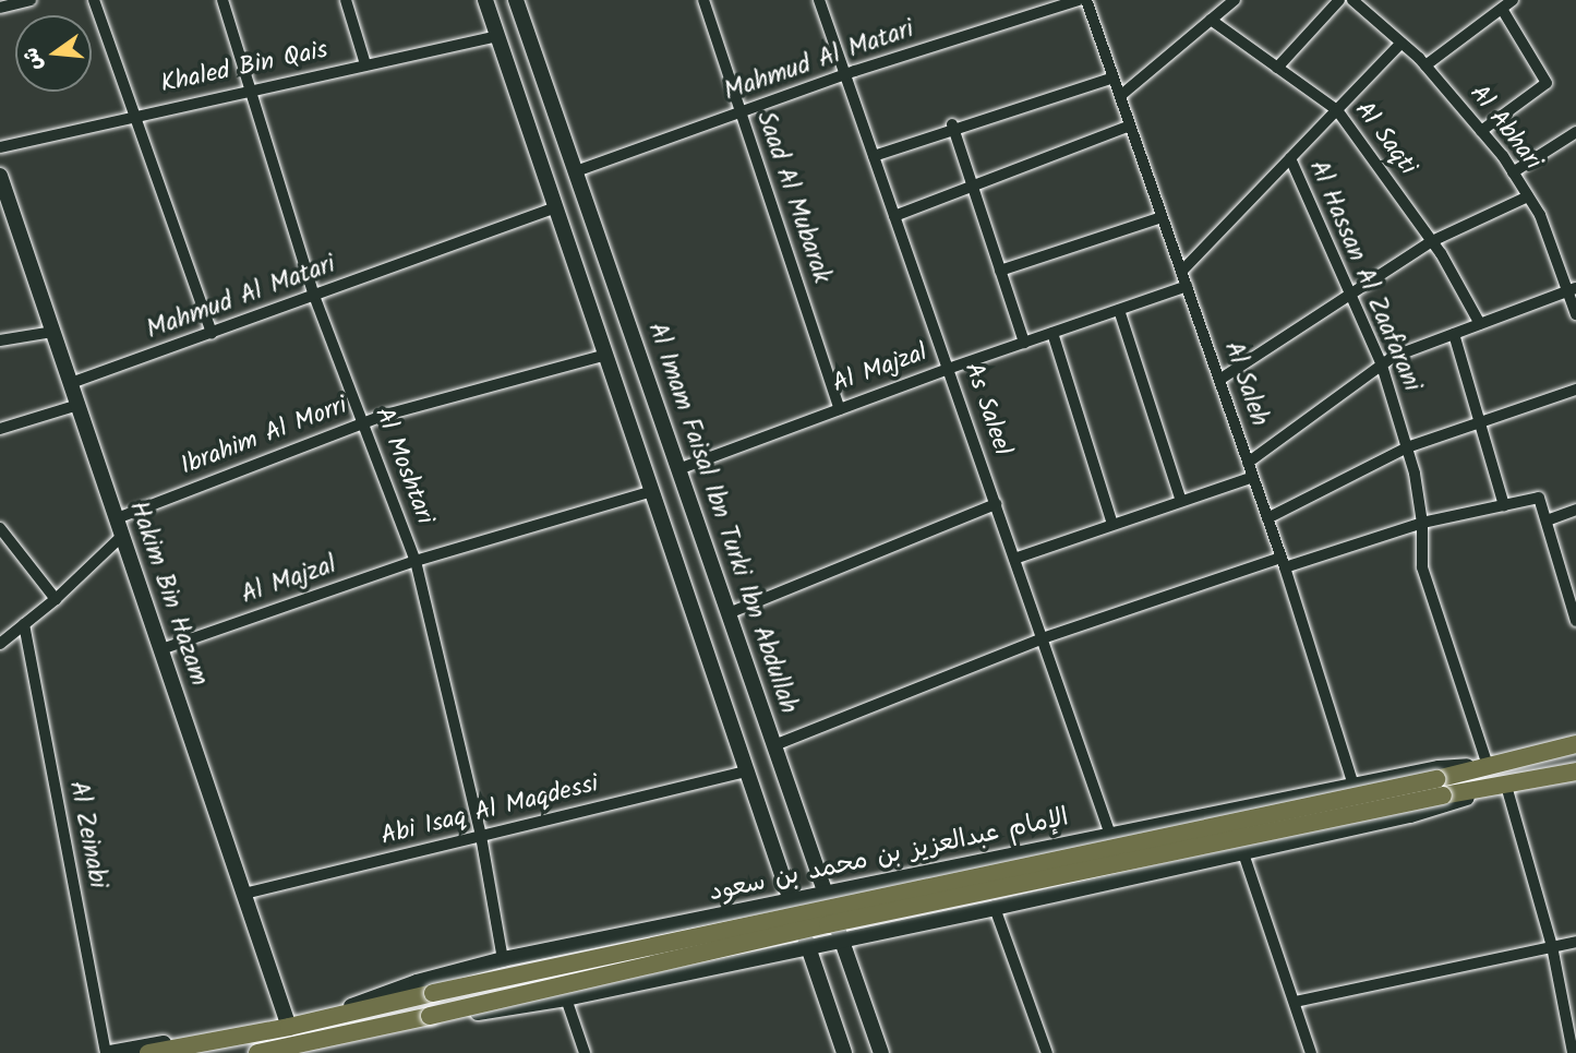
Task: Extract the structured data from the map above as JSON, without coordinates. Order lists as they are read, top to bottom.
{
  "streets": {
    "main road": ["Al Imam Faisal Ibn Turki Ibn Abdullah", "Hakim Bin Hazam", "الإمام عبدالعزيز بن محمد بن سعود"],
    "street": [
      "Mahmud Al Matari",
      "Khaled Bin Qais",
      "Al Abhari",
      "Al Saqti",
      "Saad Al Mubarak",
      "Al Hassan Al Zaafarani",
      "Al Majzal",
      "Al Saleh",
      "As Saleel",
      "Ibrahim Al Morri",
      "Al Moshtari",
      "Abi Isaq Al Maqdessi",
      "Al Zeinabi"
    ]
  },
  "crossings": [
    ["Mahmud Al Matari", "Saad Al Mubarak"],
    ["Mahmud Al Matari", "As Saleel"],
    ["Mahmud Al Matari", "Al Moshtari"],
    ["Mahmud Al Matari", "Al Imam Faisal Ibn Turki Ibn Abdullah"],
    ["Mahmud Al Matari", "Hakim Bin Hazam"],
    ["Khaled Bin Qais", "Al Moshtari"],
    ["Saad Al Mubarak", "Al Majzal"],
    ["Al Hassan Al Zaafarani", "الإمام عبدالعزيز بن محمد بن سعود"],
    ["Al Majzal", "Al Saleh"],
    ["Al Majzal", "As Saleel"],
    ["Al Majzal", "Al Moshtari"],
    ["Al Majzal", "Al Imam Faisal Ibn Turki Ibn Abdullah"],
    ["Al Majzal", "Hakim Bin Hazam"],
    ["Al Saleh", "الإمام عبدالعزيز بن محمد بن سعود"],
    ["As Saleel", "الإمام عبدالعزيز بن محمد بن سعود"],
    ["Ibrahim Al Morri", "Al Moshtari"],
    ["Ibrahim Al Morri", "Hakim Bin Hazam"],
    ["Al Moshtari", "Abi Isaq Al Maqdessi"],
    ["Al Moshtari", "الإمام عبدالعزيز بن محمد بن سعود"],
    ["Al Imam Faisal Ibn Turki Ibn Abdullah", "الإمام عبدالعزيز بن محمد بن سعود"],
    ["Hakim Bin Hazam", "Abi Isaq Al Maqdessi"],
    ["Hakim Bin Hazam", "الإمام عبدالعزيز بن محمد بن سعود"],
    ["Al Zeinabi", "الإمام عبدالعزيز بن محمد بن سعود"]
  ],
  "north": "left"
}
